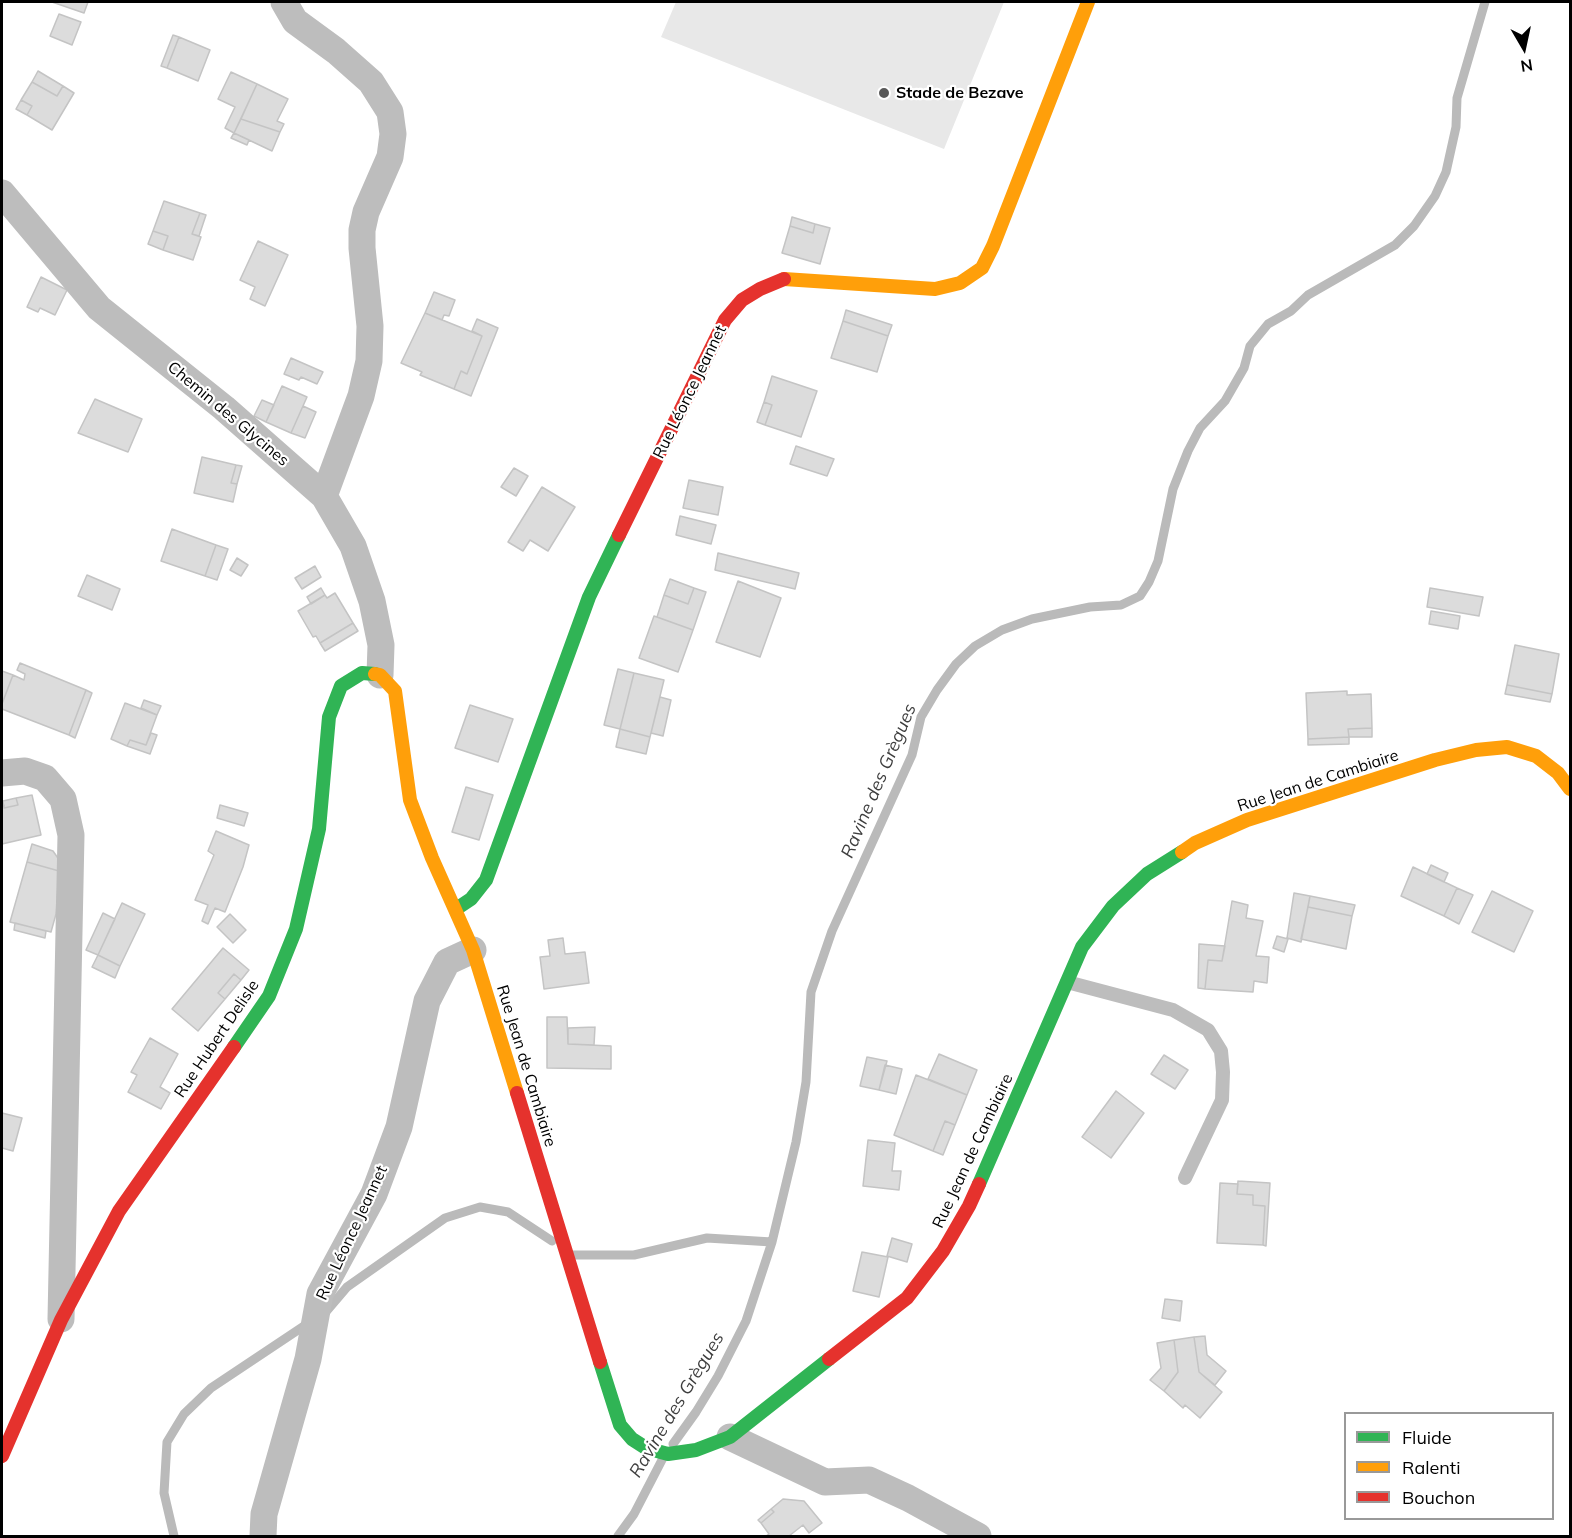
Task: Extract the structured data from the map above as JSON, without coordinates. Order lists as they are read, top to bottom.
{
  "streets": {
    "main road": ["Rue Léonce Jeannet", "Rue Jean de Cambiaire", "Rue Hubert Delisle"],
    "street": ["Chemin des Glycines"]
  },
  "crossings": [
    ["Rue Léonce Jeannet", "Rue Jean de Cambiaire"],
    ["Chemin des Glycines", "Rue Hubert Delisle"]
  ],
  "water": ["Ravine des Grègues"],
  "places": ["Stade de Bezave"],
  "legend": ["Fluide", "Ralenti", "Bouchon"],
  "north": "bottom"
}
